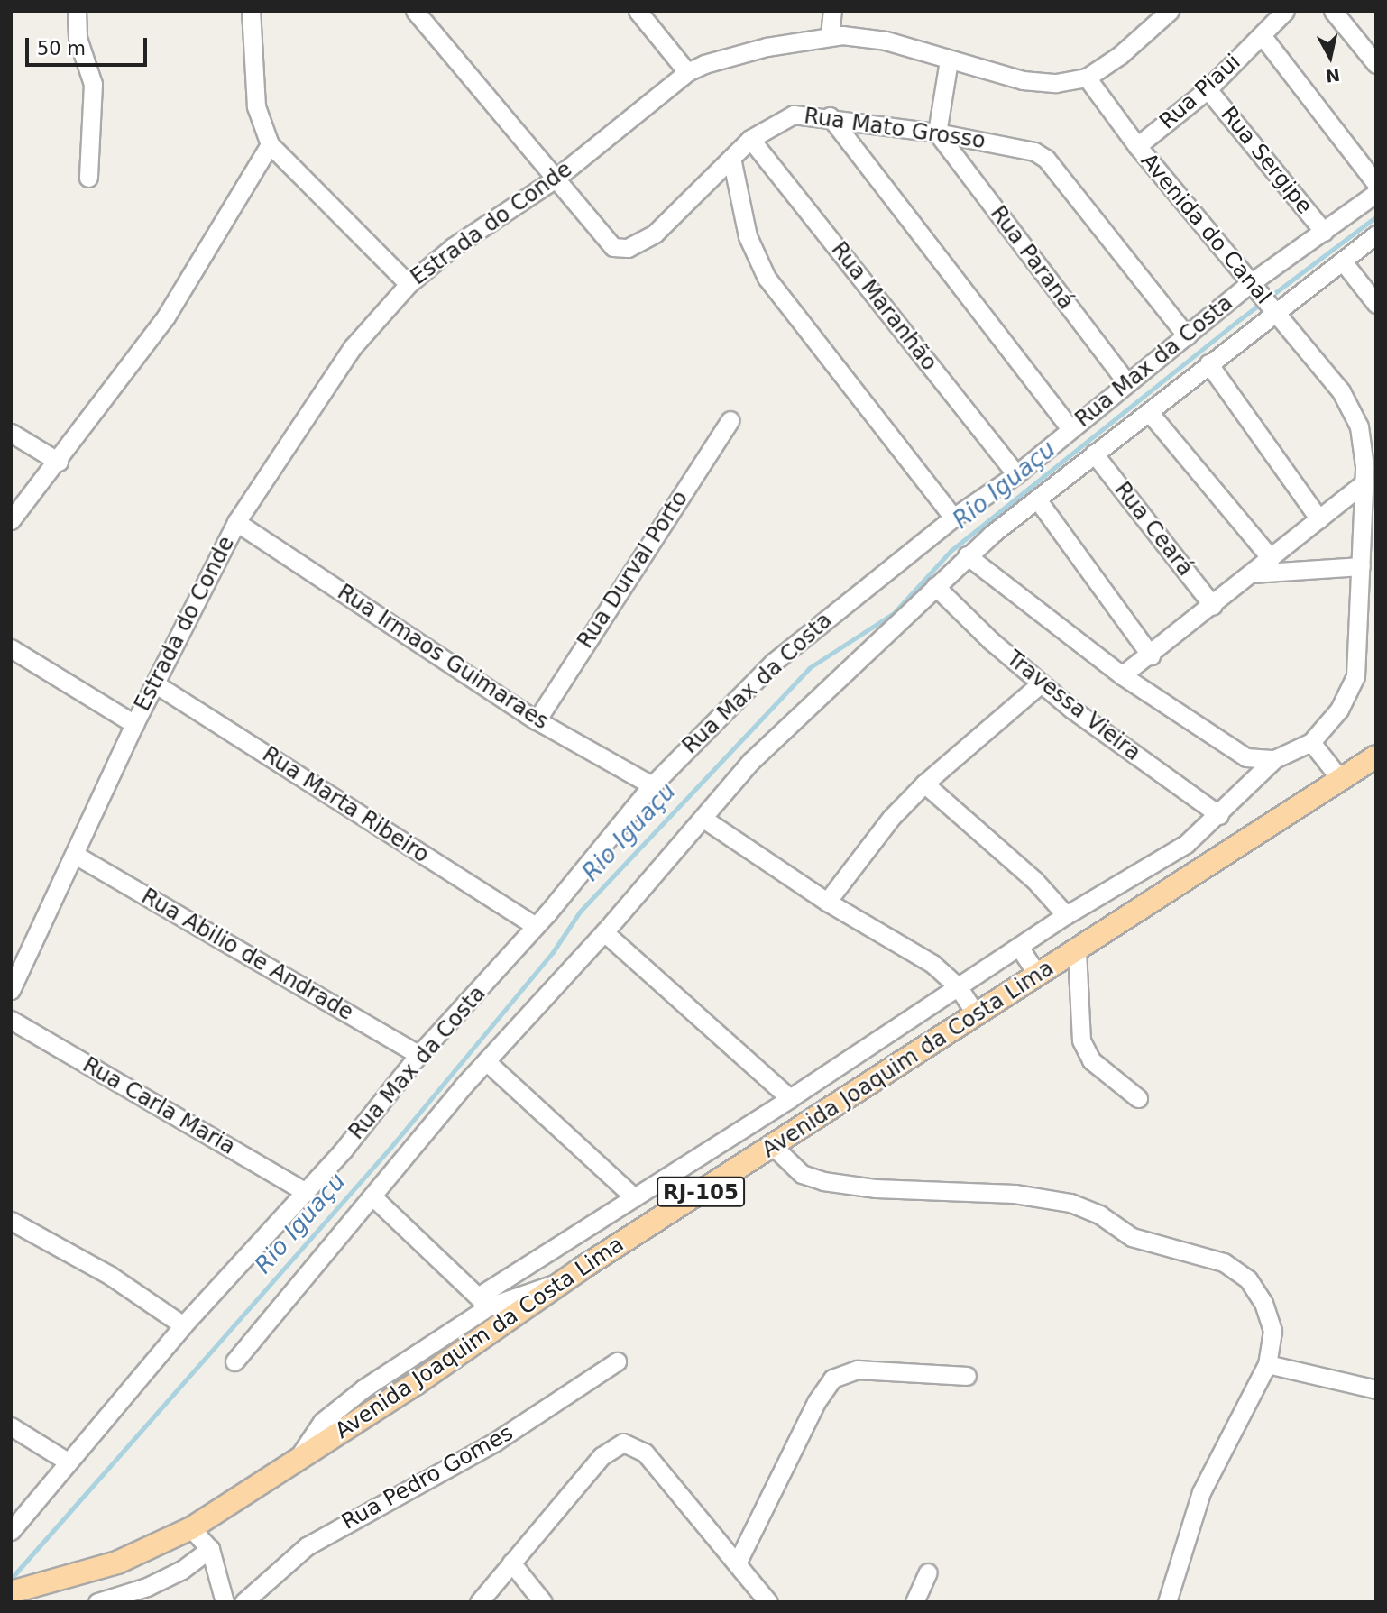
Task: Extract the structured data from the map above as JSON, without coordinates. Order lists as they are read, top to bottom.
{
  "streets": {
    "main road": ["Avenida Joaquim da Costa Lima", "RJ-105"],
    "street": [
      "Rua Piaui",
      "Rua Mato Grosso",
      "Rua Sergipe",
      "Estrada do Conde",
      "Avenida do Canal",
      "Rua Paraná",
      "Rua Maranhão",
      "Rua Max da Costa",
      "Rua Ceará",
      "Rua Durval Porto",
      "Rua Irmaos Guimaraes",
      "Travessa Vieira",
      "Rua Marta Ribeiro",
      "Rua Abilio de Andrade",
      "Rua Carla Maria",
      "Rua Pedro Gomes"
    ]
  },
  "crossings": [
    ["Rua Piaui", "Rua Sergipe"],
    ["Rua Piaui", "Avenida do Canal"],
    ["Rua Mato Grosso", "Estrada do Conde"],
    ["Rua Mato Grosso", "Rua Paraná"],
    ["Rua Mato Grosso", "Rua Maranhão"],
    ["Rua Mato Grosso", "Rua Max da Costa"],
    ["Rua Sergipe", "Rua Max da Costa"],
    ["Estrada do Conde", "Avenida do Canal"],
    ["Estrada do Conde", "Rua Irmaos Guimaraes"],
    ["Estrada do Conde", "Rua Marta Ribeiro"],
    ["Estrada do Conde", "Rua Abilio de Andrade"],
    ["Avenida do Canal", "Rua Max da Costa"],
    ["Rua Paraná", "Rua Max da Costa"],
    ["Rua Maranhão", "Rua Max da Costa"],
    ["Rua Max da Costa", "Rua Ceará"],
    ["Rua Max da Costa", "Rua Irmaos Guimaraes"],
    ["Rua Max da Costa", "Travessa Vieira"],
    ["Rua Max da Costa", "Rua Marta Ribeiro"],
    ["Rua Max da Costa", "Rua Abilio de Andrade"],
    ["Rua Max da Costa", "Rua Carla Maria"],
    ["Rua Durval Porto", "Rua Irmaos Guimaraes"]
  ],
  "water": ["Rio Iguaçu"],
  "scale_bar": "50 m",
  "north": "bottom"
}
